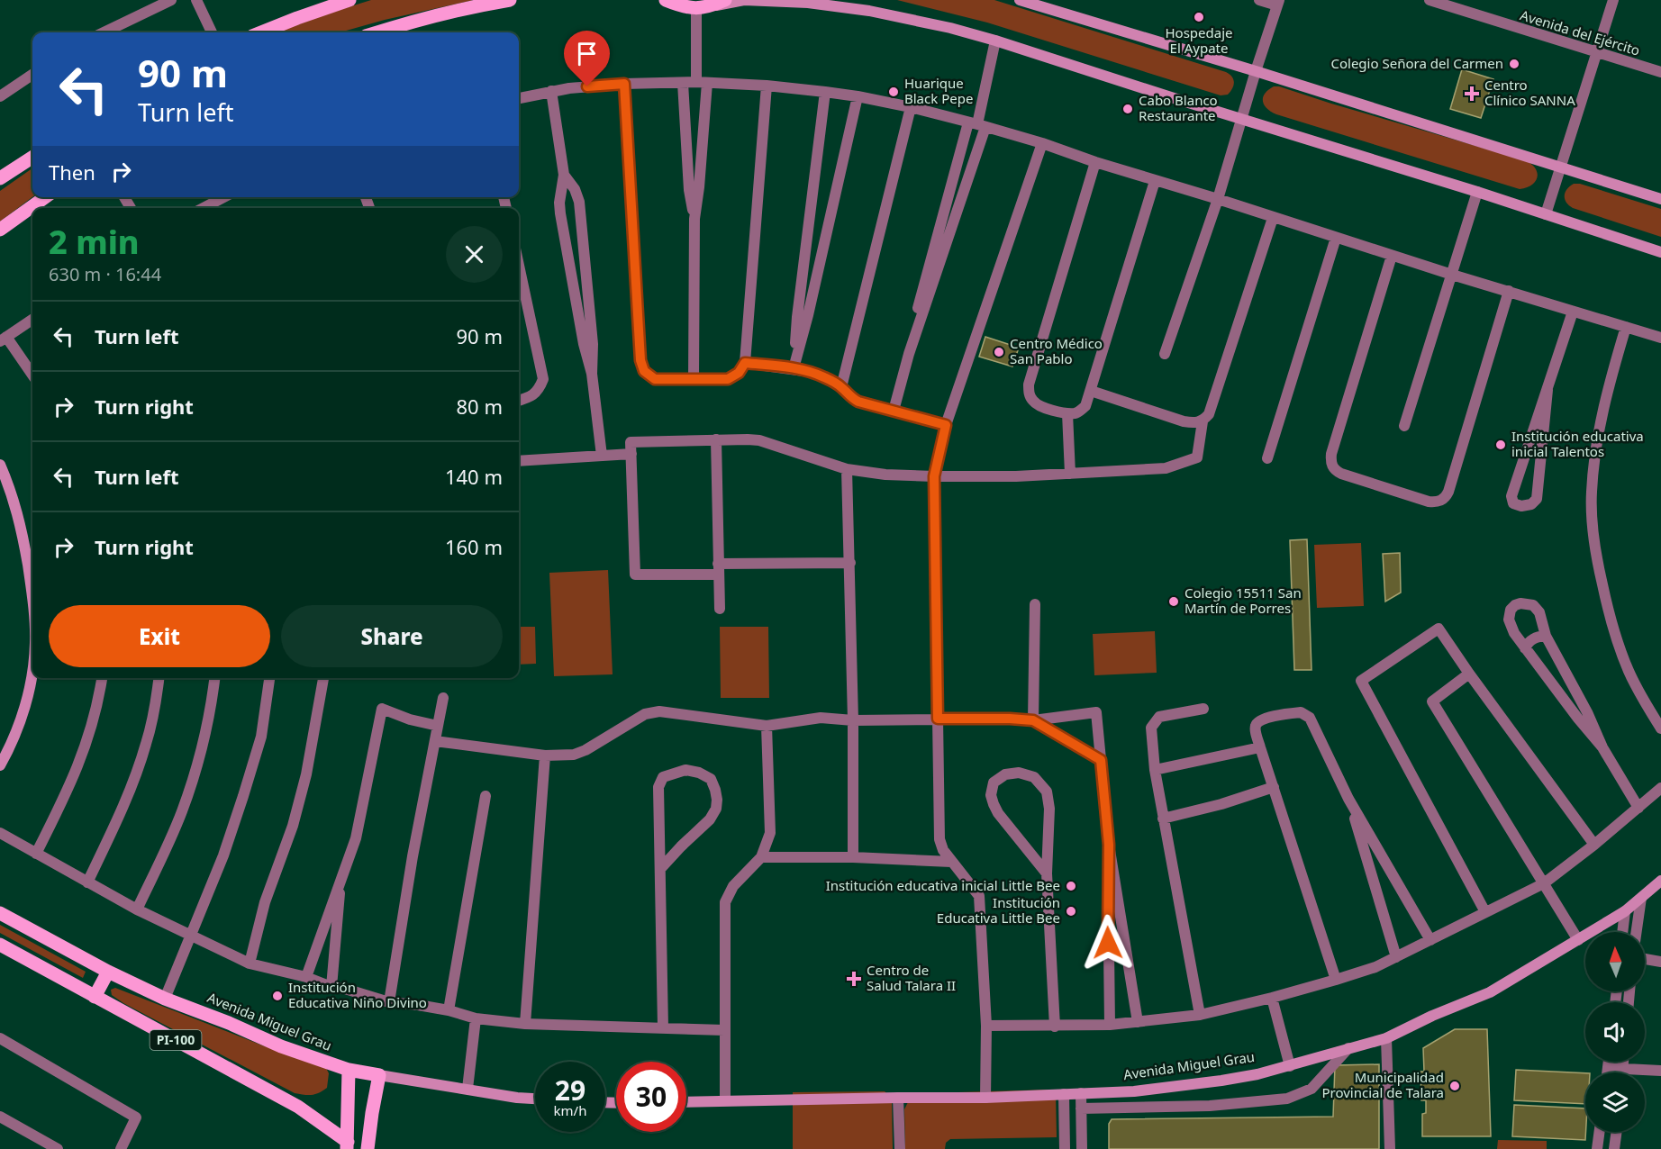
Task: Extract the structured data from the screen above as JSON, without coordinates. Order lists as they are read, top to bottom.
{
  "streets": {
    "main road": ["Avenida Miguel Grau", "PI-100"],
    "street": ["Avenida del Ejército"]
  },
  "crossings": [
    ["Avenida Miguel Grau", "PI-100"]
  ],
  "places": {
    "other": [
      "Hospedaje El Aypate",
      "Colegio Señora del Carmen",
      "Huarique Black Pepe",
      "Cabo Blanco Restaurante",
      "Centro Médico San Pablo",
      "Institución educativa inicial Talentos",
      "Colegio 15511 San Martín de Porres",
      "Institución educativa inicial Little Bee",
      "Institución Educativa Little Bee",
      "Institución Educativa Niño Divino",
      "Municipalidad Provincial de Talara"
    ],
    "health": ["Centro Clínico SANNA", "Centro de Salud Talara II"]
  },
  "north": "top",
  "page": {
    "turn": ["90 m", "Turn left"],
    "then": "Then",
    "heading": ["2 min", "630 m · 16:44"],
    "list": [
      {
        "name": "Turn left",
        "value": "90 m"
      },
      {
        "name": "Turn right",
        "value": "80 m"
      },
      {
        "name": "Turn left",
        "value": "140 m"
      },
      {
        "name": "Turn right",
        "value": "160 m"
      }
    ],
    "buttons": ["Exit", "Share"],
    "speed": "29 km/h",
    "limit": "30"
  }
}
